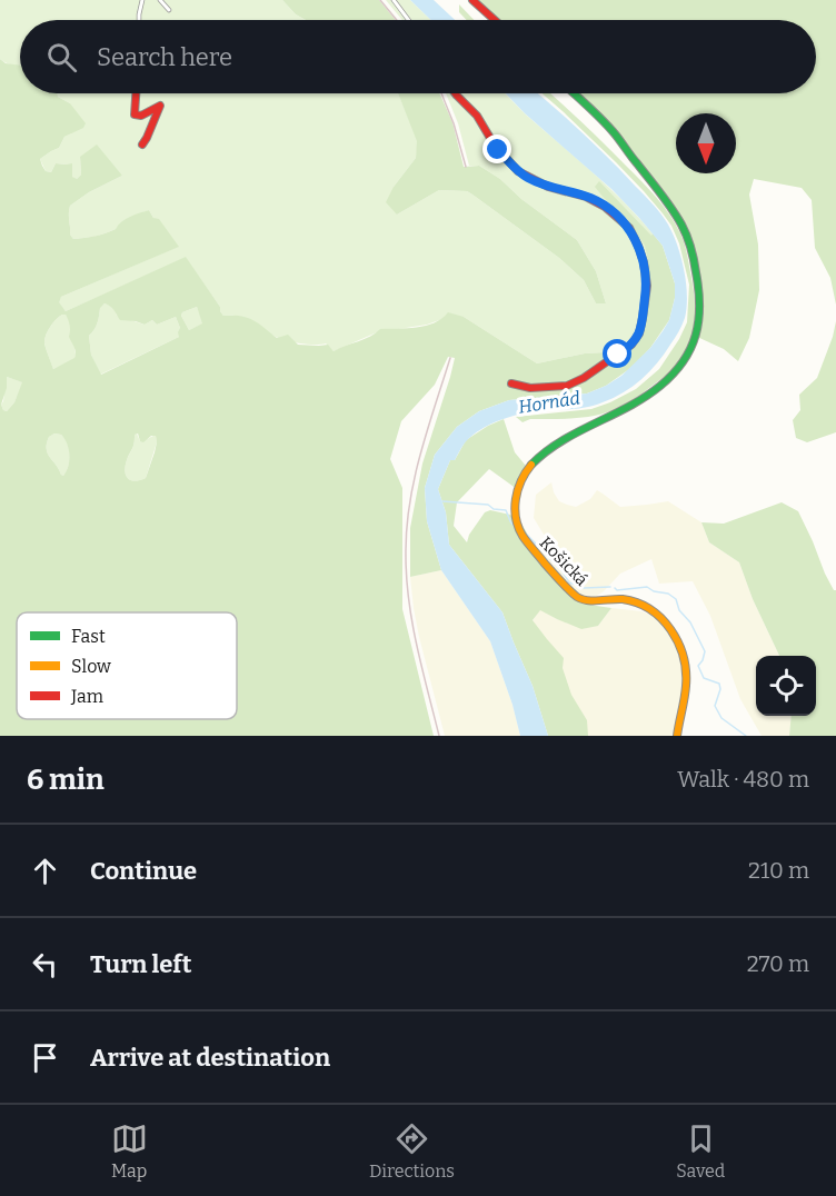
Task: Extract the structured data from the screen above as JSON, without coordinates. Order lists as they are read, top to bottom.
{
  "streets": {
    "street": ["Košická"]
  },
  "water": ["Hornád"],
  "legend": ["Fast", "Slow", "Jam"],
  "north": "bottom",
  "page": {
    "search": "Search here",
    "heading": ["6 min", "Walk · 480 m"],
    "list": [
      ["Continue", "210 m"],
      ["Turn left", "270 m"],
      "Arrive at destination"
    ],
    "nav": ["Map", "Directions", "Saved"]
  }
}
